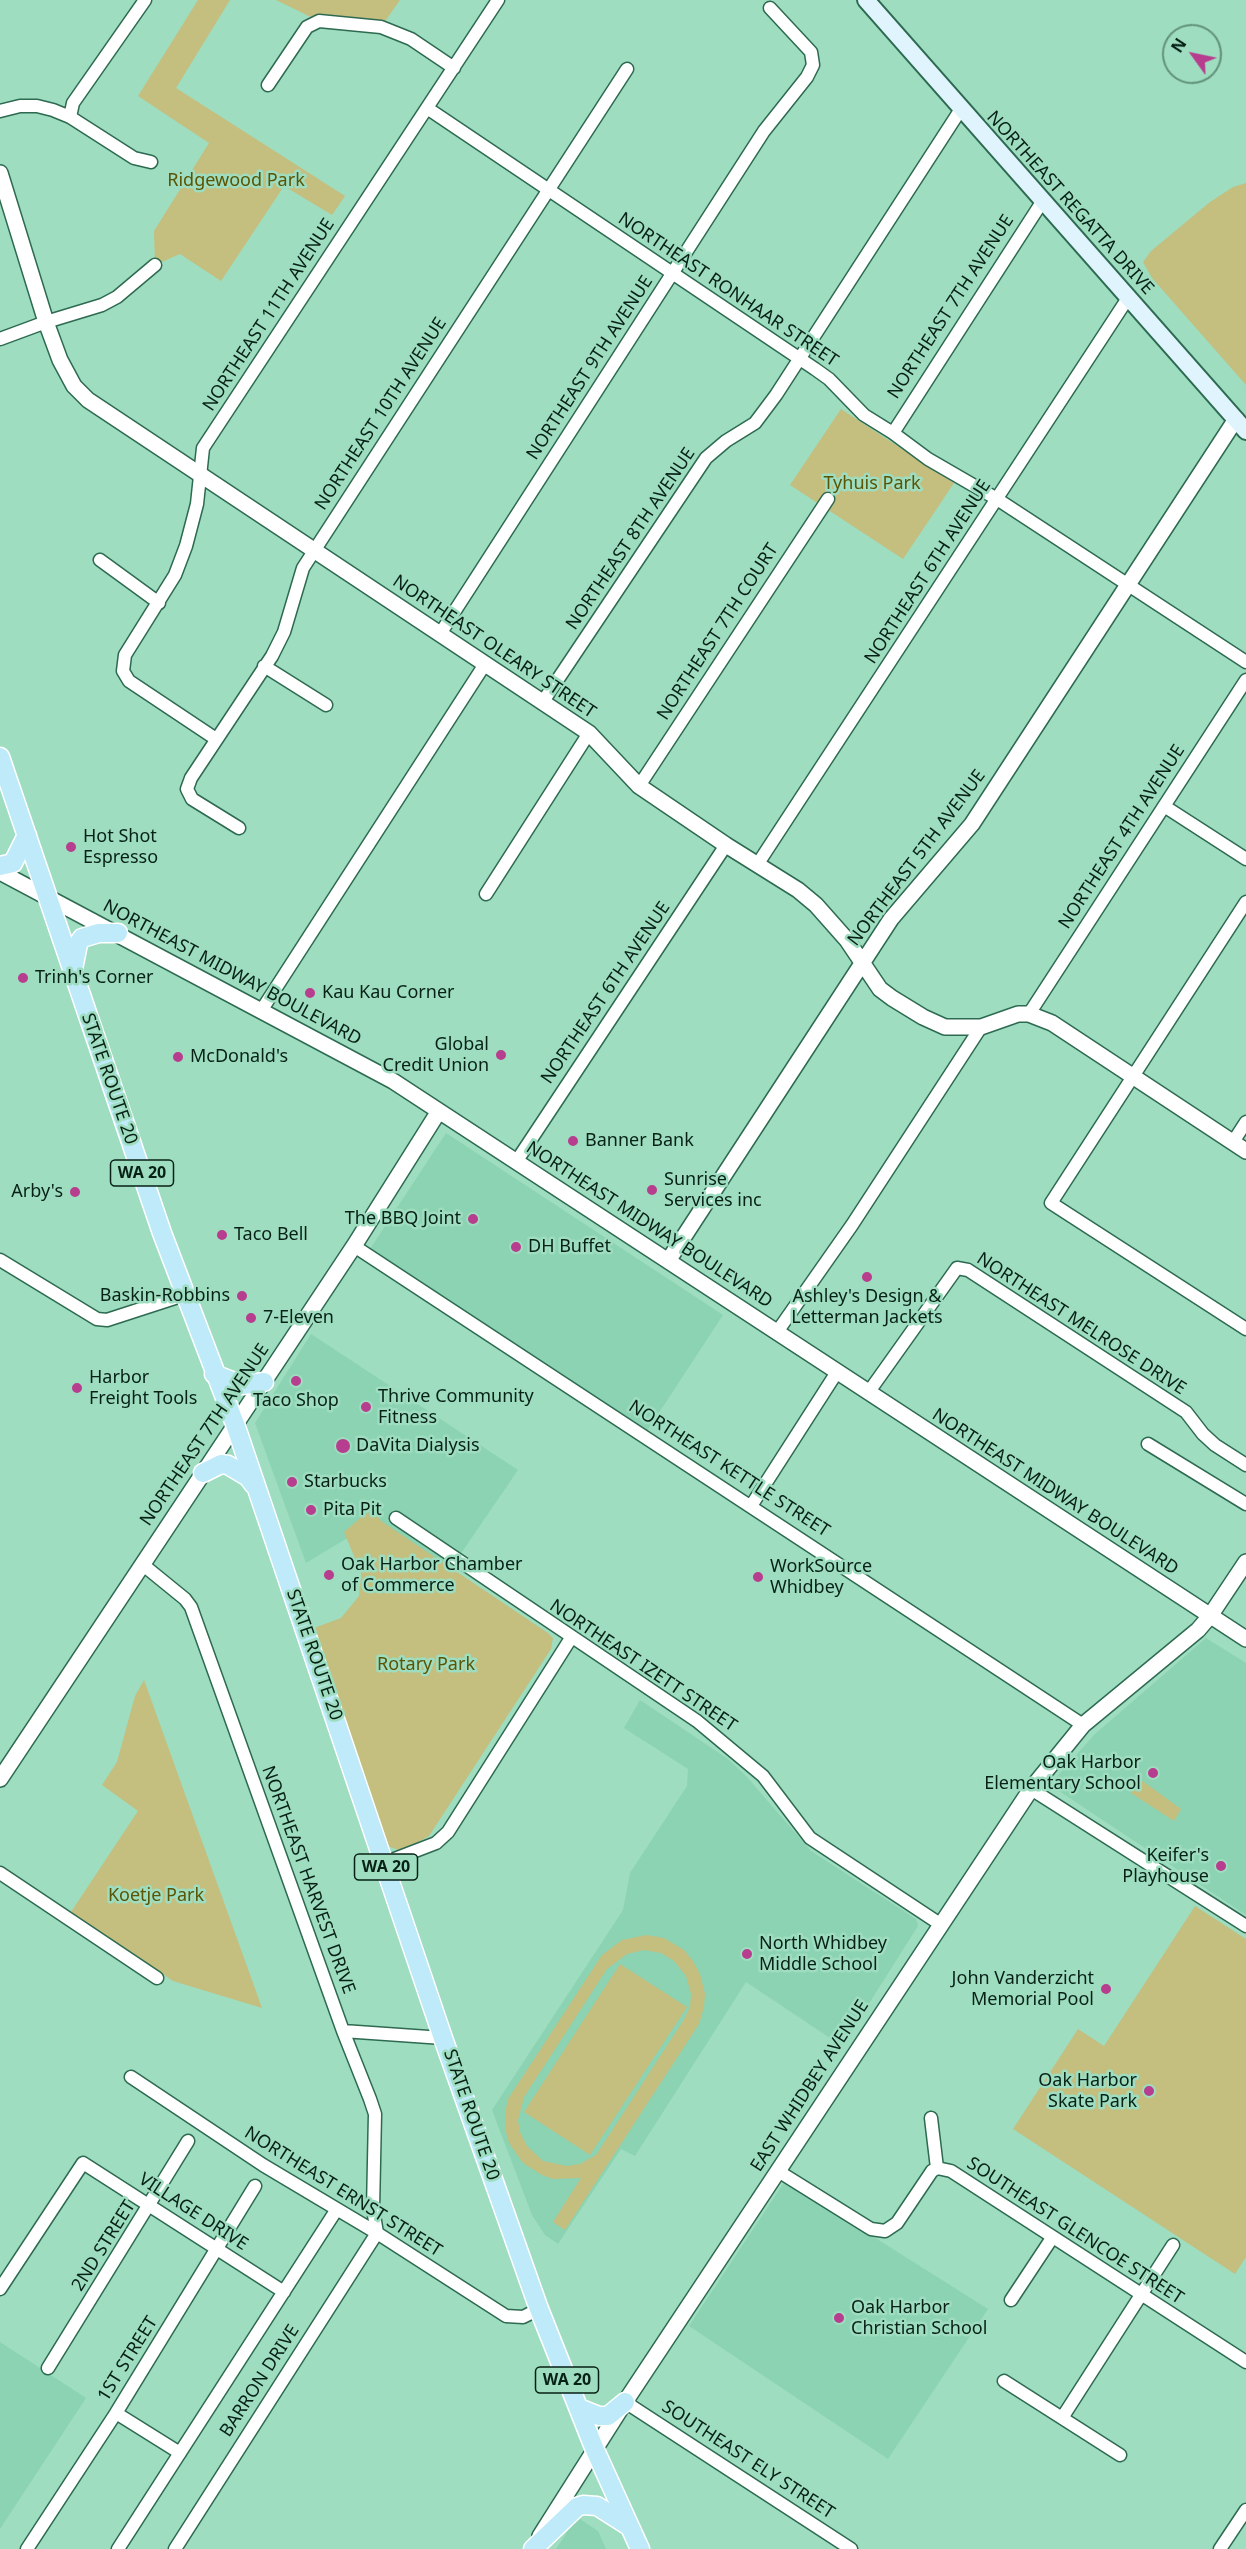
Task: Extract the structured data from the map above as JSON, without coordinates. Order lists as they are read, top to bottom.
{
  "streets": {
    "main road": ["NORTHEAST REGATTA DRIVE", "STATE ROUTE 20", "WA 20"],
    "street": [
      "NORTHEAST RONHAAR STREET",
      "NORTHEAST 7TH AVENUE",
      "NORTHEAST 11TH AVENUE",
      "NORTHEAST 9TH AVENUE",
      "NORTHEAST 10TH AVENUE",
      "NORTHEAST 8TH AVENUE",
      "NORTHEAST 6TH AVENUE",
      "NORTHEAST 7TH COURT",
      "NORTHEAST OLEARY STREET",
      "NORTHEAST 4TH AVENUE",
      "NORTHEAST 5TH AVENUE",
      "NORTHEAST MIDWAY BOULEVARD",
      "NORTHEAST MELROSE DRIVE",
      "NORTHEAST KETTLE STREET",
      "NORTHEAST IZETT STREET",
      "NORTHEAST HARVEST DRIVE",
      "EAST WHIDBEY AVENUE",
      "NORTHEAST ERNST STREET",
      "VILLAGE DRIVE",
      "SOUTHEAST GLENCOE STREET",
      "2ND STREET",
      "1ST STREET",
      "BARRON DRIVE",
      "SOUTHEAST ELY STREET"
    ]
  },
  "crossings": [
    ["NORTHEAST REGATTA DRIVE", "NORTHEAST 7TH AVENUE"],
    ["NORTHEAST REGATTA DRIVE", "NORTHEAST 8TH AVENUE"],
    ["NORTHEAST REGATTA DRIVE", "NORTHEAST 6TH AVENUE"],
    ["NORTHEAST REGATTA DRIVE", "NORTHEAST 5TH AVENUE"],
    ["NORTHEAST RONHAAR STREET", "NORTHEAST 7TH AVENUE"],
    ["NORTHEAST RONHAAR STREET", "NORTHEAST 11TH AVENUE"],
    ["NORTHEAST RONHAAR STREET", "NORTHEAST 9TH AVENUE"],
    ["NORTHEAST RONHAAR STREET", "NORTHEAST 10TH AVENUE"],
    ["NORTHEAST RONHAAR STREET", "NORTHEAST 8TH AVENUE"],
    ["NORTHEAST RONHAAR STREET", "NORTHEAST 6TH AVENUE"],
    ["NORTHEAST RONHAAR STREET", "NORTHEAST 5TH AVENUE"],
    ["NORTHEAST 7TH AVENUE", "NORTHEAST MIDWAY BOULEVARD"],
    ["NORTHEAST 7TH AVENUE", "STATE ROUTE 20"],
    ["NORTHEAST 7TH AVENUE", "NORTHEAST KETTLE STREET"],
    ["NORTHEAST 7TH AVENUE", "NORTHEAST HARVEST DRIVE"],
    ["NORTHEAST 11TH AVENUE", "NORTHEAST 10TH AVENUE"],
    ["NORTHEAST 11TH AVENUE", "NORTHEAST OLEARY STREET"],
    ["NORTHEAST 9TH AVENUE", "NORTHEAST OLEARY STREET"],
    ["NORTHEAST 10TH AVENUE", "NORTHEAST OLEARY STREET"],
    ["NORTHEAST 8TH AVENUE", "NORTHEAST OLEARY STREET"],
    ["NORTHEAST 6TH AVENUE", "NORTHEAST OLEARY STREET"],
    ["NORTHEAST 6TH AVENUE", "NORTHEAST MIDWAY BOULEVARD"],
    ["NORTHEAST 7TH COURT", "NORTHEAST OLEARY STREET"],
    ["NORTHEAST OLEARY STREET", "NORTHEAST 4TH AVENUE"],
    ["NORTHEAST OLEARY STREET", "NORTHEAST 5TH AVENUE"],
    ["NORTHEAST 5TH AVENUE", "NORTHEAST MIDWAY BOULEVARD"],
    ["NORTHEAST MIDWAY BOULEVARD", "STATE ROUTE 20"],
    ["NORTHEAST MIDWAY BOULEVARD", "NORTHEAST MELROSE DRIVE"],
    ["NORTHEAST MIDWAY BOULEVARD", "EAST WHIDBEY AVENUE"],
    ["STATE ROUTE 20", "EAST WHIDBEY AVENUE"],
    ["STATE ROUTE 20", "NORTHEAST ERNST STREET"],
    ["NORTHEAST KETTLE STREET", "EAST WHIDBEY AVENUE"],
    ["NORTHEAST IZETT STREET", "EAST WHIDBEY AVENUE"],
    ["NORTHEAST HARVEST DRIVE", "NORTHEAST ERNST STREET"],
    ["NORTHEAST HARVEST DRIVE", "BARRON DRIVE"],
    ["EAST WHIDBEY AVENUE", "SOUTHEAST GLENCOE STREET"],
    ["EAST WHIDBEY AVENUE", "SOUTHEAST ELY STREET"],
    ["NORTHEAST ERNST STREET", "BARRON DRIVE"],
    ["VILLAGE DRIVE", "2ND STREET"],
    ["VILLAGE DRIVE", "1ST STREET"]
  ],
  "parks": [
    "Ridgewood Park",
    "Tyhuis Park",
    "Rotary Park",
    "Koetje Park"
  ],
  "places": [
    "Hot Shot Espresso",
    "Trinh's Corner",
    "Kau Kau Corner",
    "Global Credit Union",
    "McDonald's",
    "Banner Bank",
    "Sunrise Services inc",
    "Arby's",
    "The BBQ Joint",
    "Taco Bell",
    "DH Buffet",
    "Ashley's Design & Letterman Jackets",
    "Baskin-Robbins",
    "7-Eleven",
    "Taco Shop",
    "Harbor Freight Tools",
    "Thrive Community Fitness",
    "DaVita Dialysis",
    "Starbucks",
    "Pita Pit",
    "Oak Harbor Chamber of Commerce",
    "WorkSource Whidbey",
    "Oak Harbor Elementary School",
    "Keifer's Playhouse",
    "North Whidbey Middle School",
    "John Vanderzicht Memorial Pool",
    "Oak Harbor Skate Park",
    "Oak Harbor Christian School"
  ],
  "north": "top left"
}
